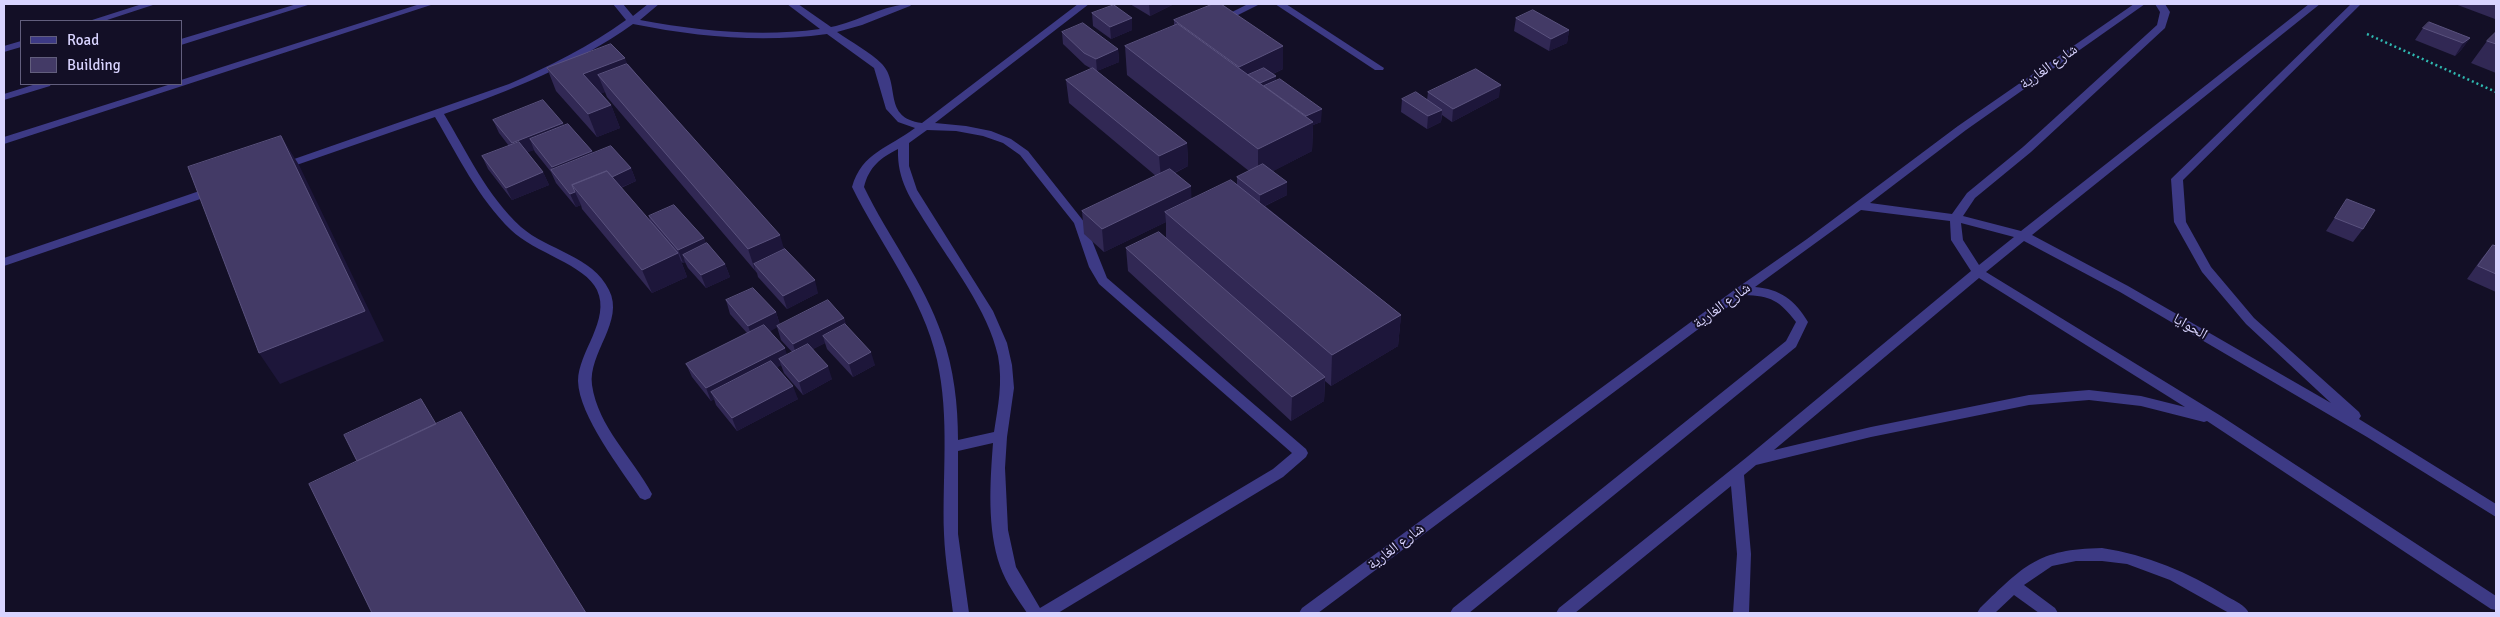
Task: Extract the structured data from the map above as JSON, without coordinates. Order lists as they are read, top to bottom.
{
  "streets": {
    "street": ["شارع الغارية", "الحوايا"]
  },
  "crossings": [
    ["شارع الغارية", "الحوايا"]
  ],
  "legend": ["Road", "Building"]
}
